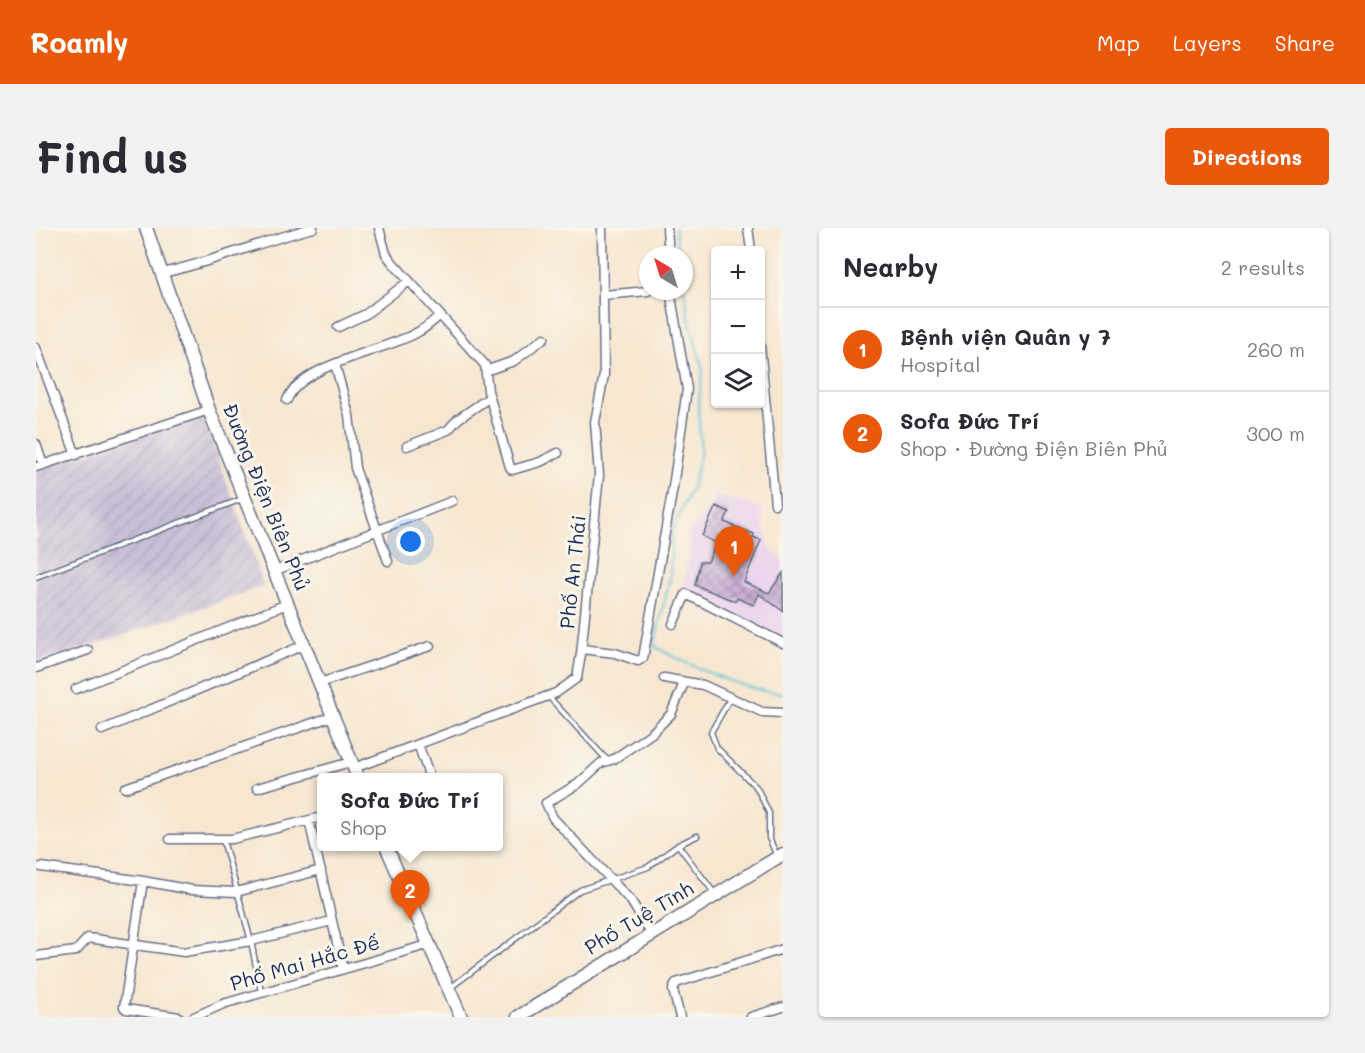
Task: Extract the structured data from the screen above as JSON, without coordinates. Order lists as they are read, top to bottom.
{
  "streets": {
    "main road": ["Đường Điện Biên Phủ", "Phố Tuệ Tĩnh"],
    "street": ["Phố An Thái", "Phố Mai Hắc Đế"]
  },
  "crossings": [
    ["Đường Điện Biên Phủ", "Phố An Thái"]
  ],
  "north": "top left",
  "page": {
    "header": "Roamly",
    "nav": ["Map", "Layers", "Share"],
    "buttons": "Directions",
    "title": "Find us",
    "heading": ["Nearby", "2 results"],
    "map_buttons": ["+", "−"],
    "list": [
      {
        "mark": "1",
        "name": "Bệnh viện Quân y 7",
        "note": "Hospital",
        "value": "260 m"
      },
      {
        "mark": "2",
        "name": "Sofa Đức Trí",
        "note": "Shop · Đường Điện Biên Phủ",
        "value": "300 m"
      }
    ],
    "pins": ["1", "2"],
    "popup": ["Sofa Đức Trí", "Shop"]
  }
}
